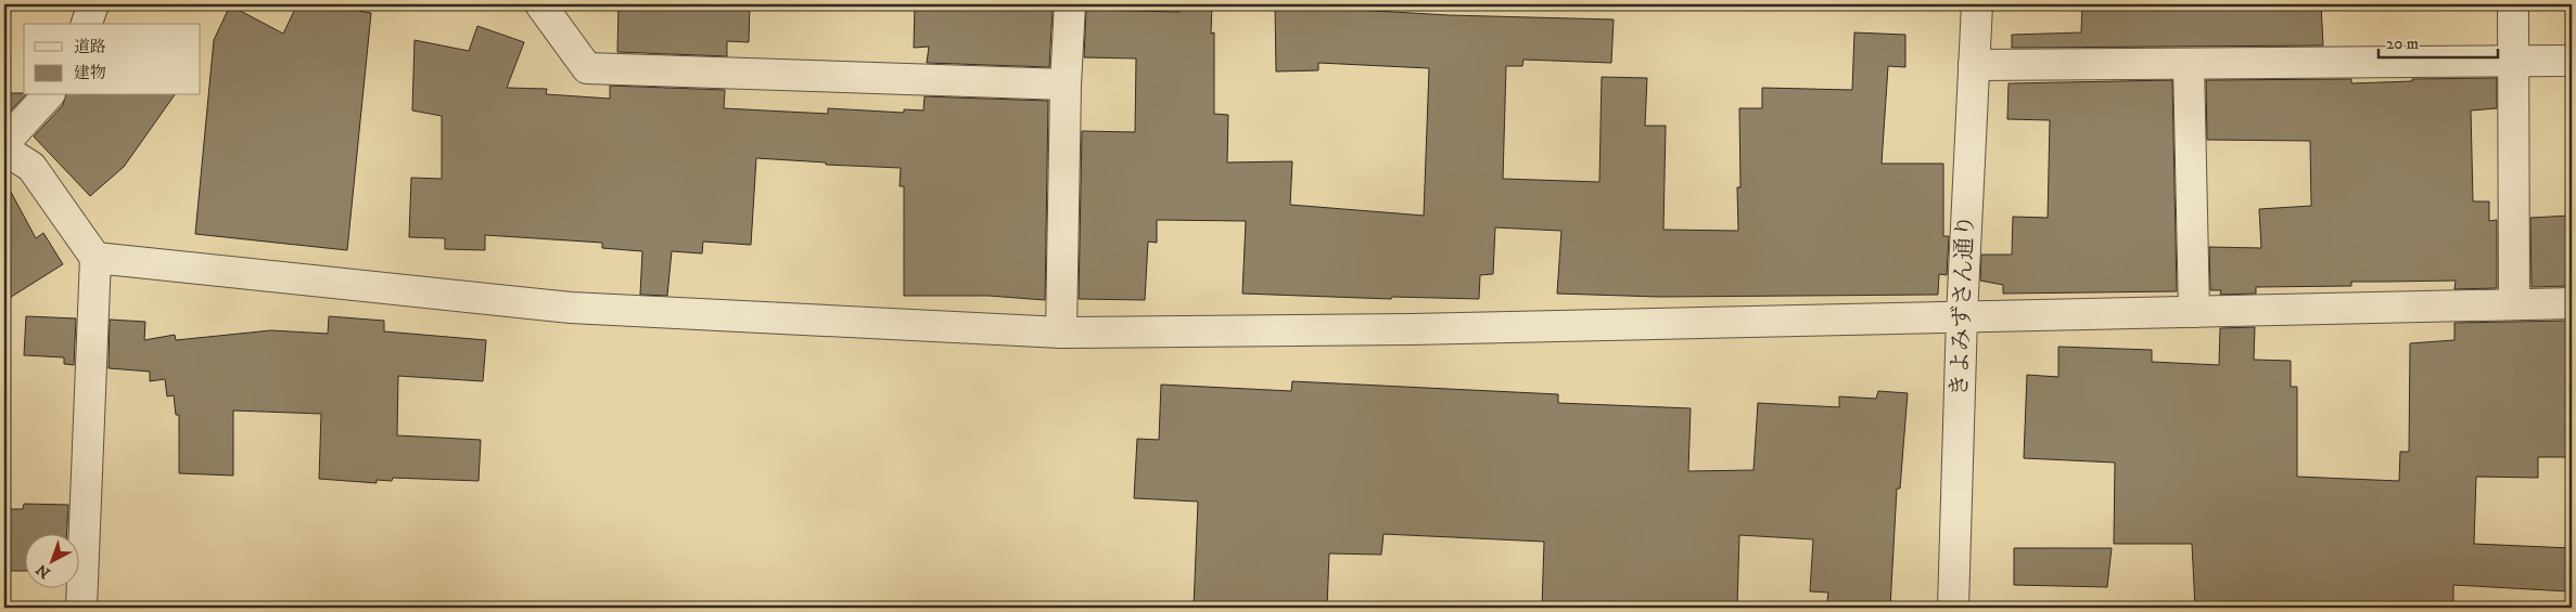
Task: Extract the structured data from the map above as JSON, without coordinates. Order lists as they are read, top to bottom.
{
  "streets": {
    "street": ["きよみずさん通り"]
  },
  "legend": ["道路", "建物"],
  "scale_bar": "20 m",
  "north": "bottom left"
}
